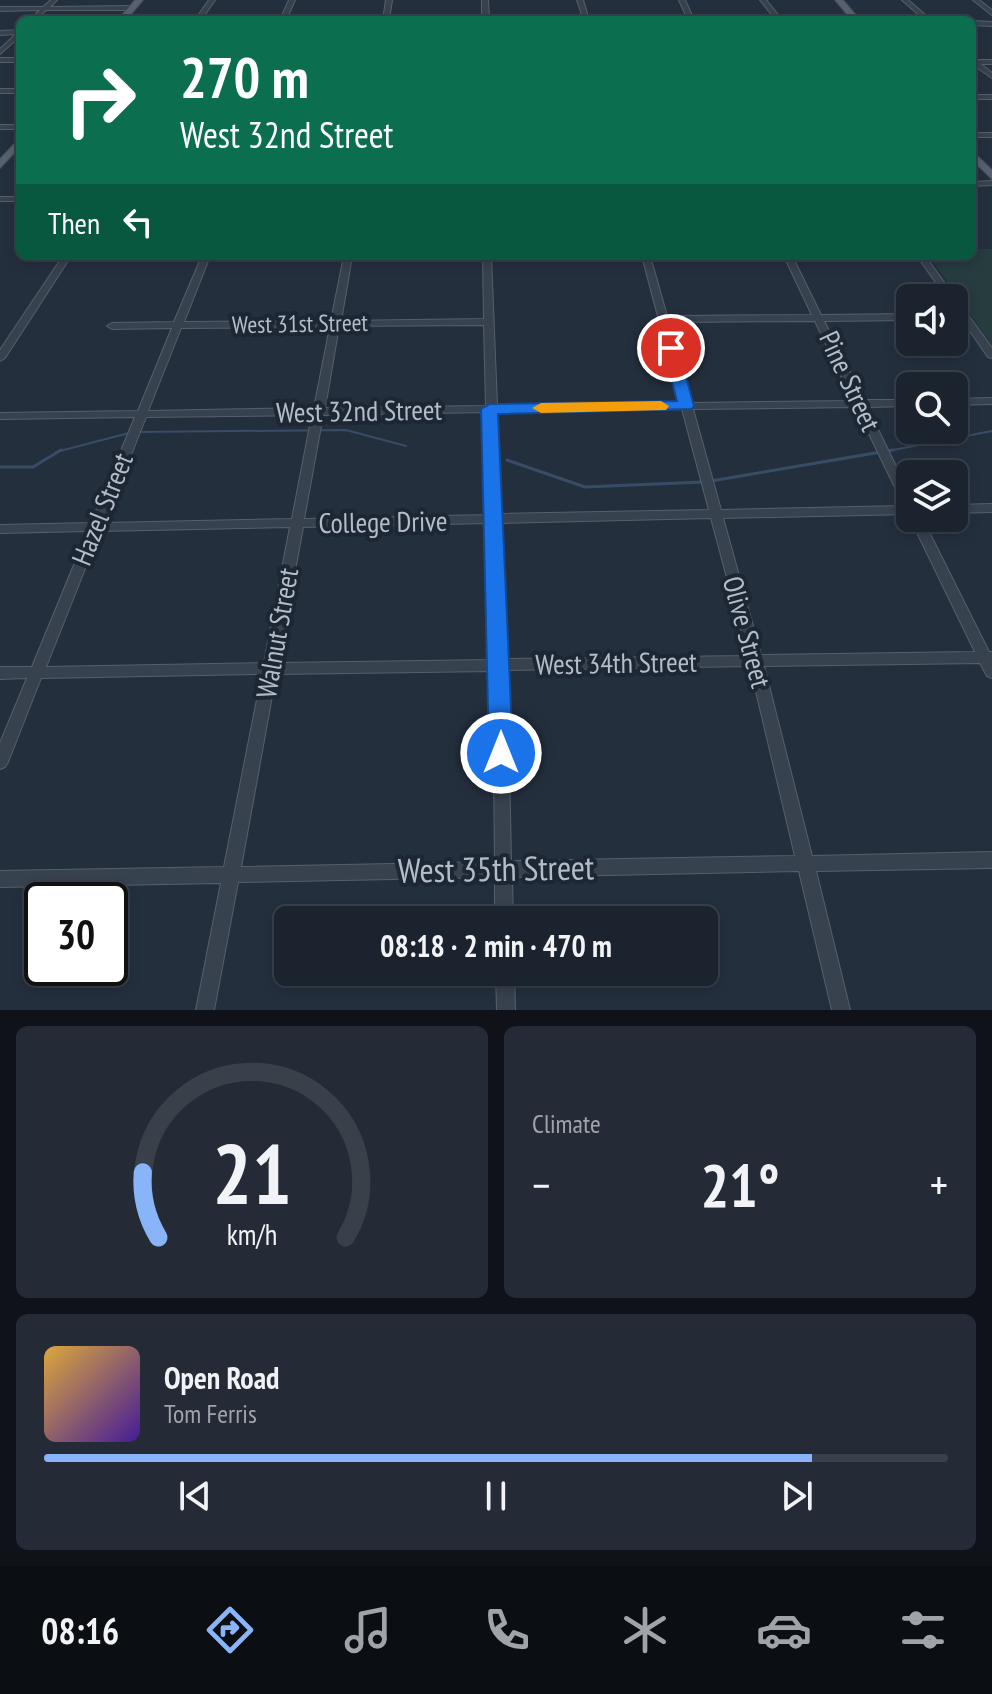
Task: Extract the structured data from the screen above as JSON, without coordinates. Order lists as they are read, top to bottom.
{
  "streets": {
    "street": [
      "West 31st Street",
      "Pine Street",
      "West 32nd Street",
      "Hazel Street",
      "College Drive",
      "Olive Street",
      "Walnut Street",
      "West 34th Street",
      "West 35th Street"
    ]
  },
  "crossings": [
    ["West 31st Street", "Hazel Street"],
    ["West 31st Street", "Walnut Street"],
    ["Pine Street", "West 32nd Street"],
    ["West 32nd Street", "Hazel Street"],
    ["West 32nd Street", "Olive Street"],
    ["West 32nd Street", "Walnut Street"],
    ["Hazel Street", "College Drive"],
    ["Hazel Street", "West 34th Street"],
    ["College Drive", "Olive Street"],
    ["College Drive", "Walnut Street"],
    ["Olive Street", "West 34th Street"],
    ["Olive Street", "West 35th Street"],
    ["Walnut Street", "West 34th Street"],
    ["Walnut Street", "West 35th Street"]
  ],
  "page": {
    "turn": ["270 m", "West 32nd Street"],
    "then": "Then",
    "limit": "30",
    "trip": "08:18 · 2 min · 470 m",
    "tile": "Climate",
    "heat": ["−", "21°", "+"],
    "song": ["Open Road", "Tom Ferris"],
    "tabs": "08:16",
    "gauge": ["21", "km/h"]
  }
}
